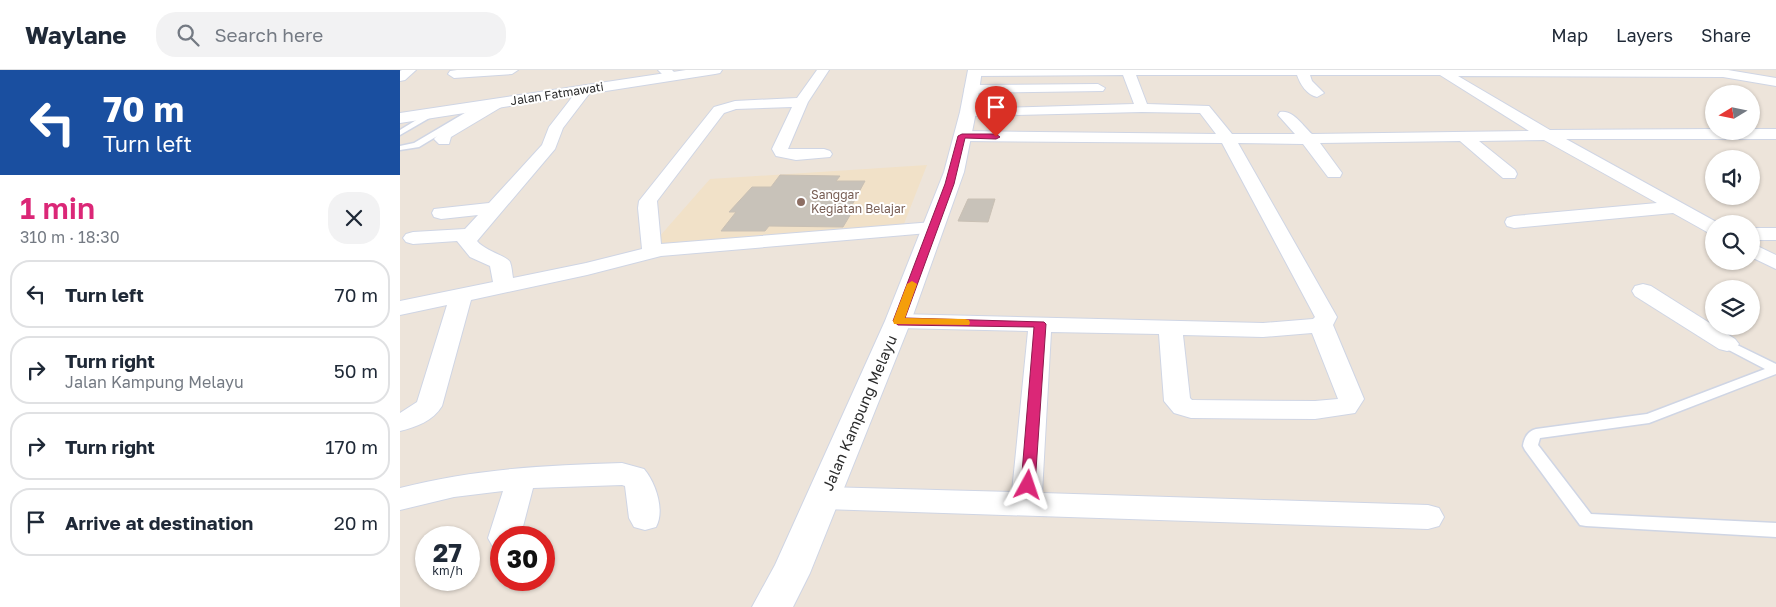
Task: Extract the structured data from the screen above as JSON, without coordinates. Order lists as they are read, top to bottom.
{
  "streets": {
    "main road": ["Jalan Fatmawati", "Jalan Kampung Melayu"]
  },
  "places": ["Sanggar Kegiatan Belajar"],
  "north": "left",
  "page": {
    "header": "Waylane",
    "search": "Search here",
    "nav": ["Map", "Layers", "Share"],
    "turn": ["70 m", "Turn left"],
    "heading": ["1 min", "310 m · 18:30"],
    "list": [
      {
        "name": "Turn left",
        "value": "70 m"
      },
      {
        "name": "Turn right",
        "note": "Jalan Kampung Melayu",
        "value": "50 m"
      },
      {
        "name": "Turn right",
        "value": "170 m"
      },
      {
        "name": "Arrive at destination",
        "value": "20 m"
      }
    ],
    "speed": "27 km/h",
    "limit": "30"
  }
}
